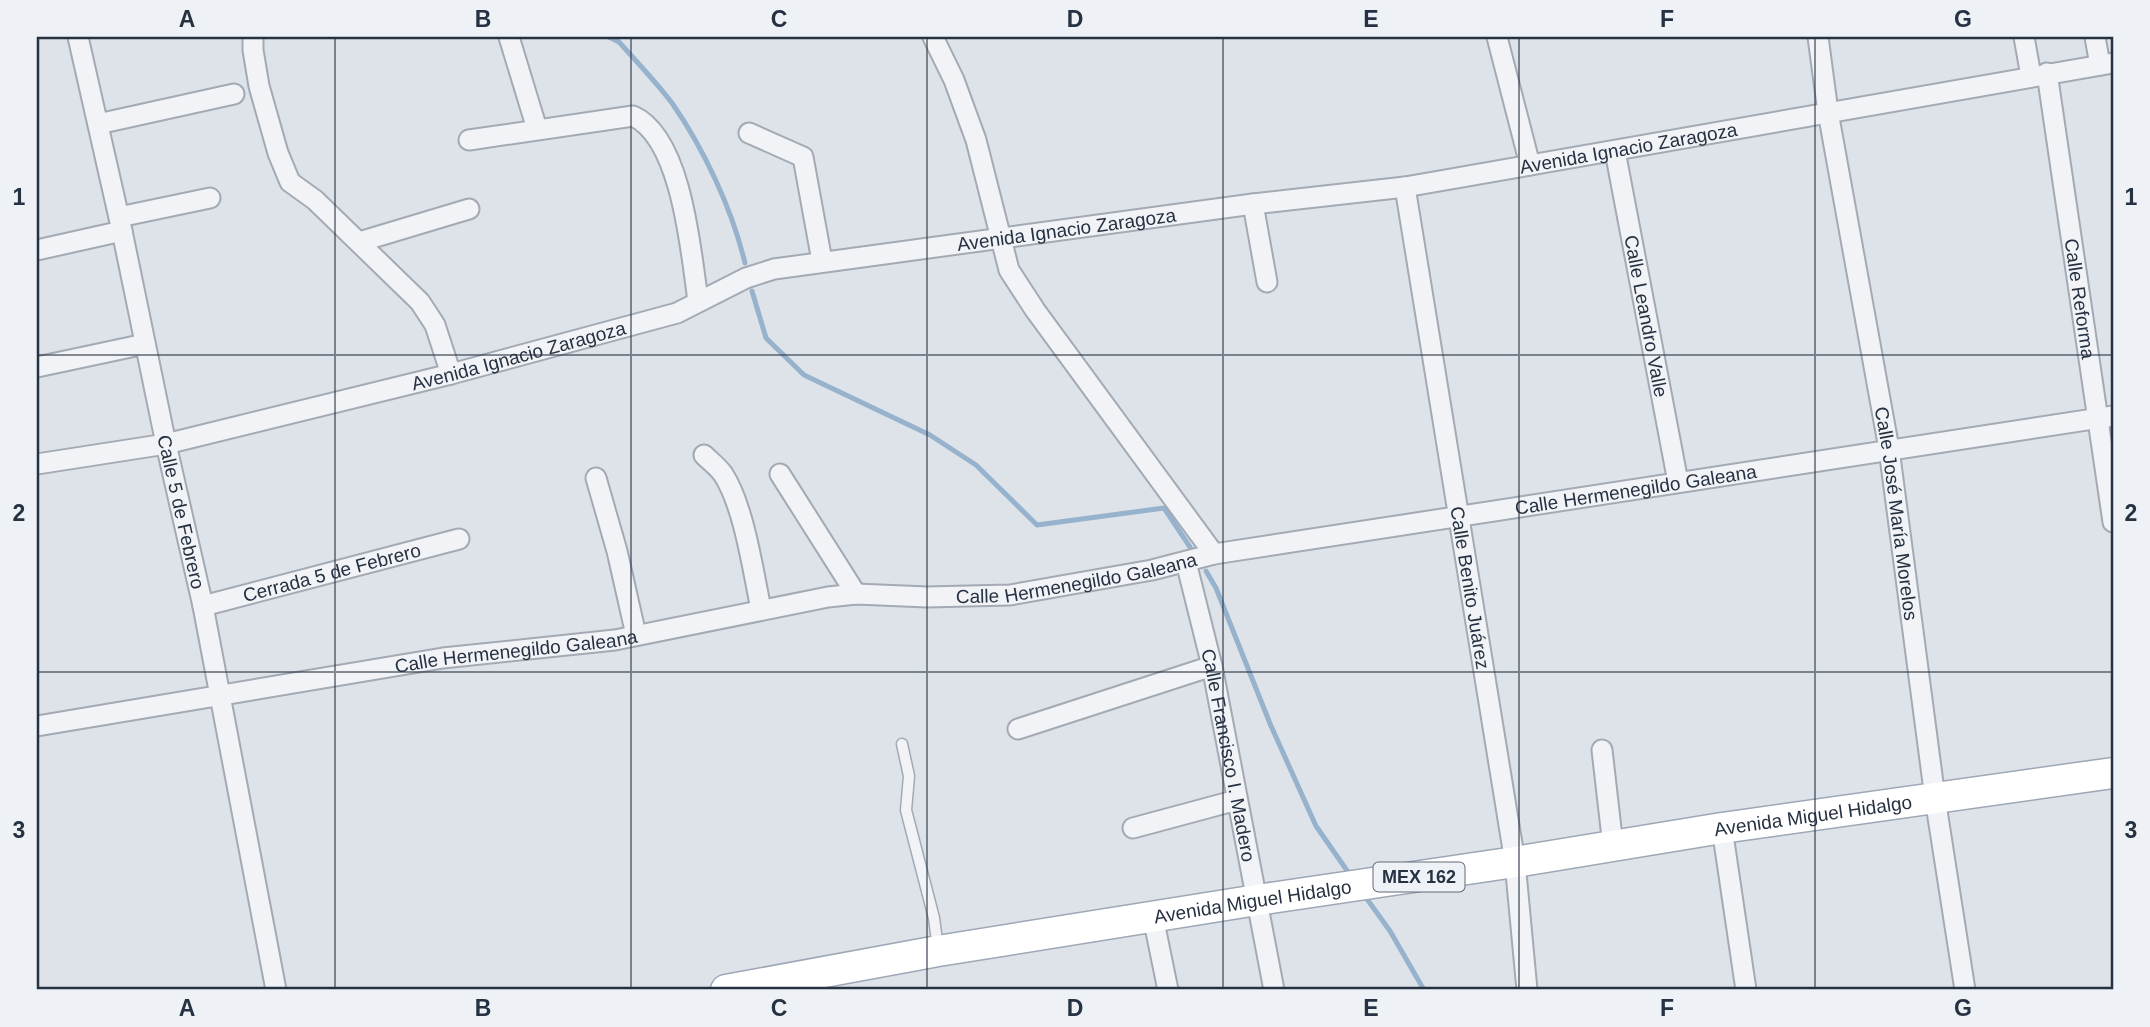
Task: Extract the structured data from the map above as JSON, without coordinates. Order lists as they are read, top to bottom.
{
  "streets": {
    "main road": ["Avenida Miguel Hidalgo", "MEX 162"],
    "street": [
      "Avenida Ignacio Zaragoza",
      "Calle Reforma",
      "Calle Leandro Valle",
      "Calle Hermenegildo Galeana",
      "Calle 5 de Febrero",
      "Calle José María Morelos",
      "Cerrada 5 de Febrero",
      "Calle Benito Juárez",
      "Calle Francisco I. Madero"
    ]
  },
  "crossings": [
    ["Avenida Ignacio Zaragoza", "Calle Reforma"],
    ["Avenida Ignacio Zaragoza", "Calle Leandro Valle"],
    ["Avenida Ignacio Zaragoza", "Calle 5 de Febrero"],
    ["Avenida Ignacio Zaragoza", "Calle José María Morelos"],
    ["Avenida Ignacio Zaragoza", "Calle Benito Juárez"],
    ["Calle Reforma", "Calle Hermenegildo Galeana"],
    ["Calle Leandro Valle", "Calle Hermenegildo Galeana"],
    ["Calle Hermenegildo Galeana", "Calle 5 de Febrero"],
    ["Calle Hermenegildo Galeana", "Calle José María Morelos"],
    ["Calle Hermenegildo Galeana", "Calle Benito Juárez"],
    ["Calle Hermenegildo Galeana", "Calle Francisco I. Madero"],
    ["Calle 5 de Febrero", "Cerrada 5 de Febrero"],
    ["Calle José María Morelos", "Avenida Miguel Hidalgo"],
    ["Calle Benito Juárez", "Avenida Miguel Hidalgo"],
    ["Calle Francisco I. Madero", "Avenida Miguel Hidalgo"]
  ],
  "grid": {
    "columns": [
      "A",
      "B",
      "C",
      "D",
      "E",
      "F",
      "G"
    ],
    "rows": ["1", "2", "3"]
  }
}
